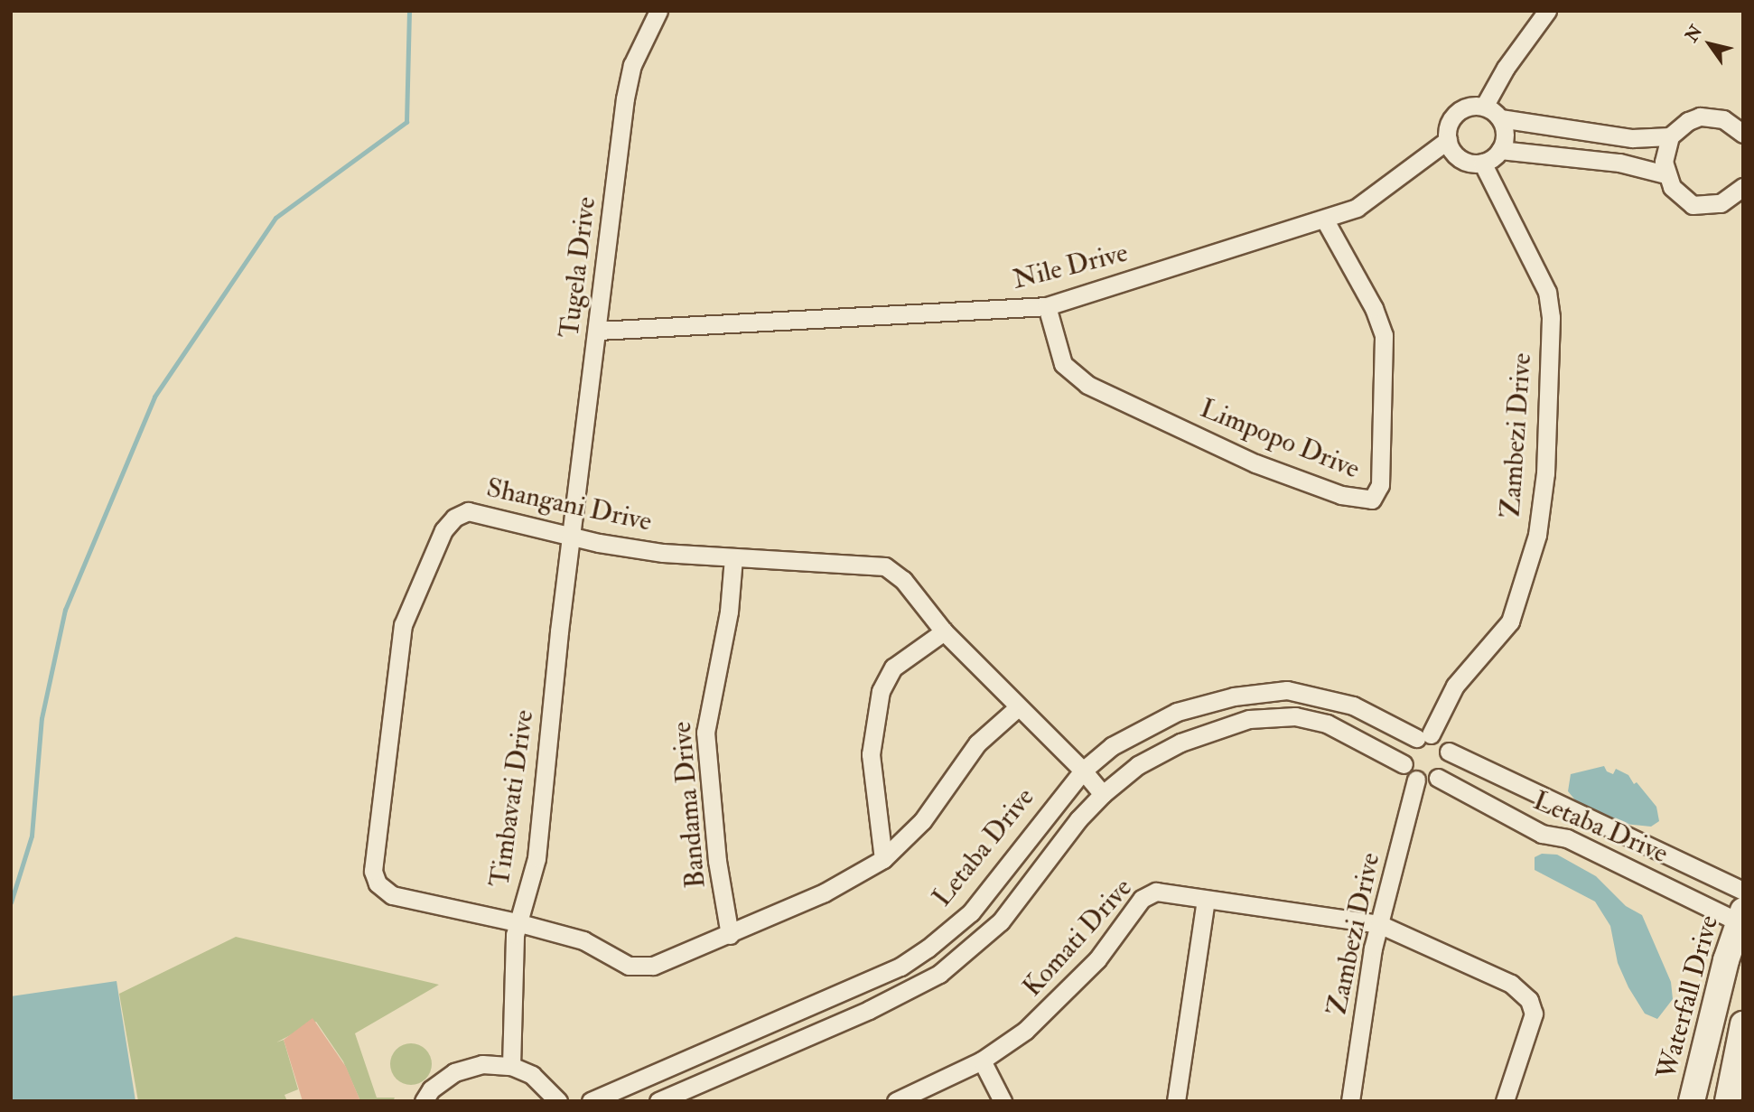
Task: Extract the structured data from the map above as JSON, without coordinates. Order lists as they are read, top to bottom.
{
  "streets": {
    "main road": ["Waterfall Drive"],
    "street": [
      "Nile Drive",
      "Tugela Drive",
      "Zambezi Drive",
      "Limpopo Drive",
      "Shangani Drive",
      "Timbavati Drive",
      "Bandama Drive",
      "Letaba Drive",
      "Komati Drive"
    ]
  },
  "crossings": [
    ["Nile Drive", "Tugela Drive"],
    ["Nile Drive", "Zambezi Drive"],
    ["Nile Drive", "Limpopo Drive"],
    ["Tugela Drive", "Shangani Drive"],
    ["Tugela Drive", "Timbavati Drive"],
    ["Zambezi Drive", "Letaba Drive"],
    ["Zambezi Drive", "Komati Drive"],
    ["Shangani Drive", "Timbavati Drive"],
    ["Shangani Drive", "Bandama Drive"],
    ["Shangani Drive", "Letaba Drive"],
    ["Letaba Drive", "Waterfall Drive"]
  ],
  "north": "top left"
}
